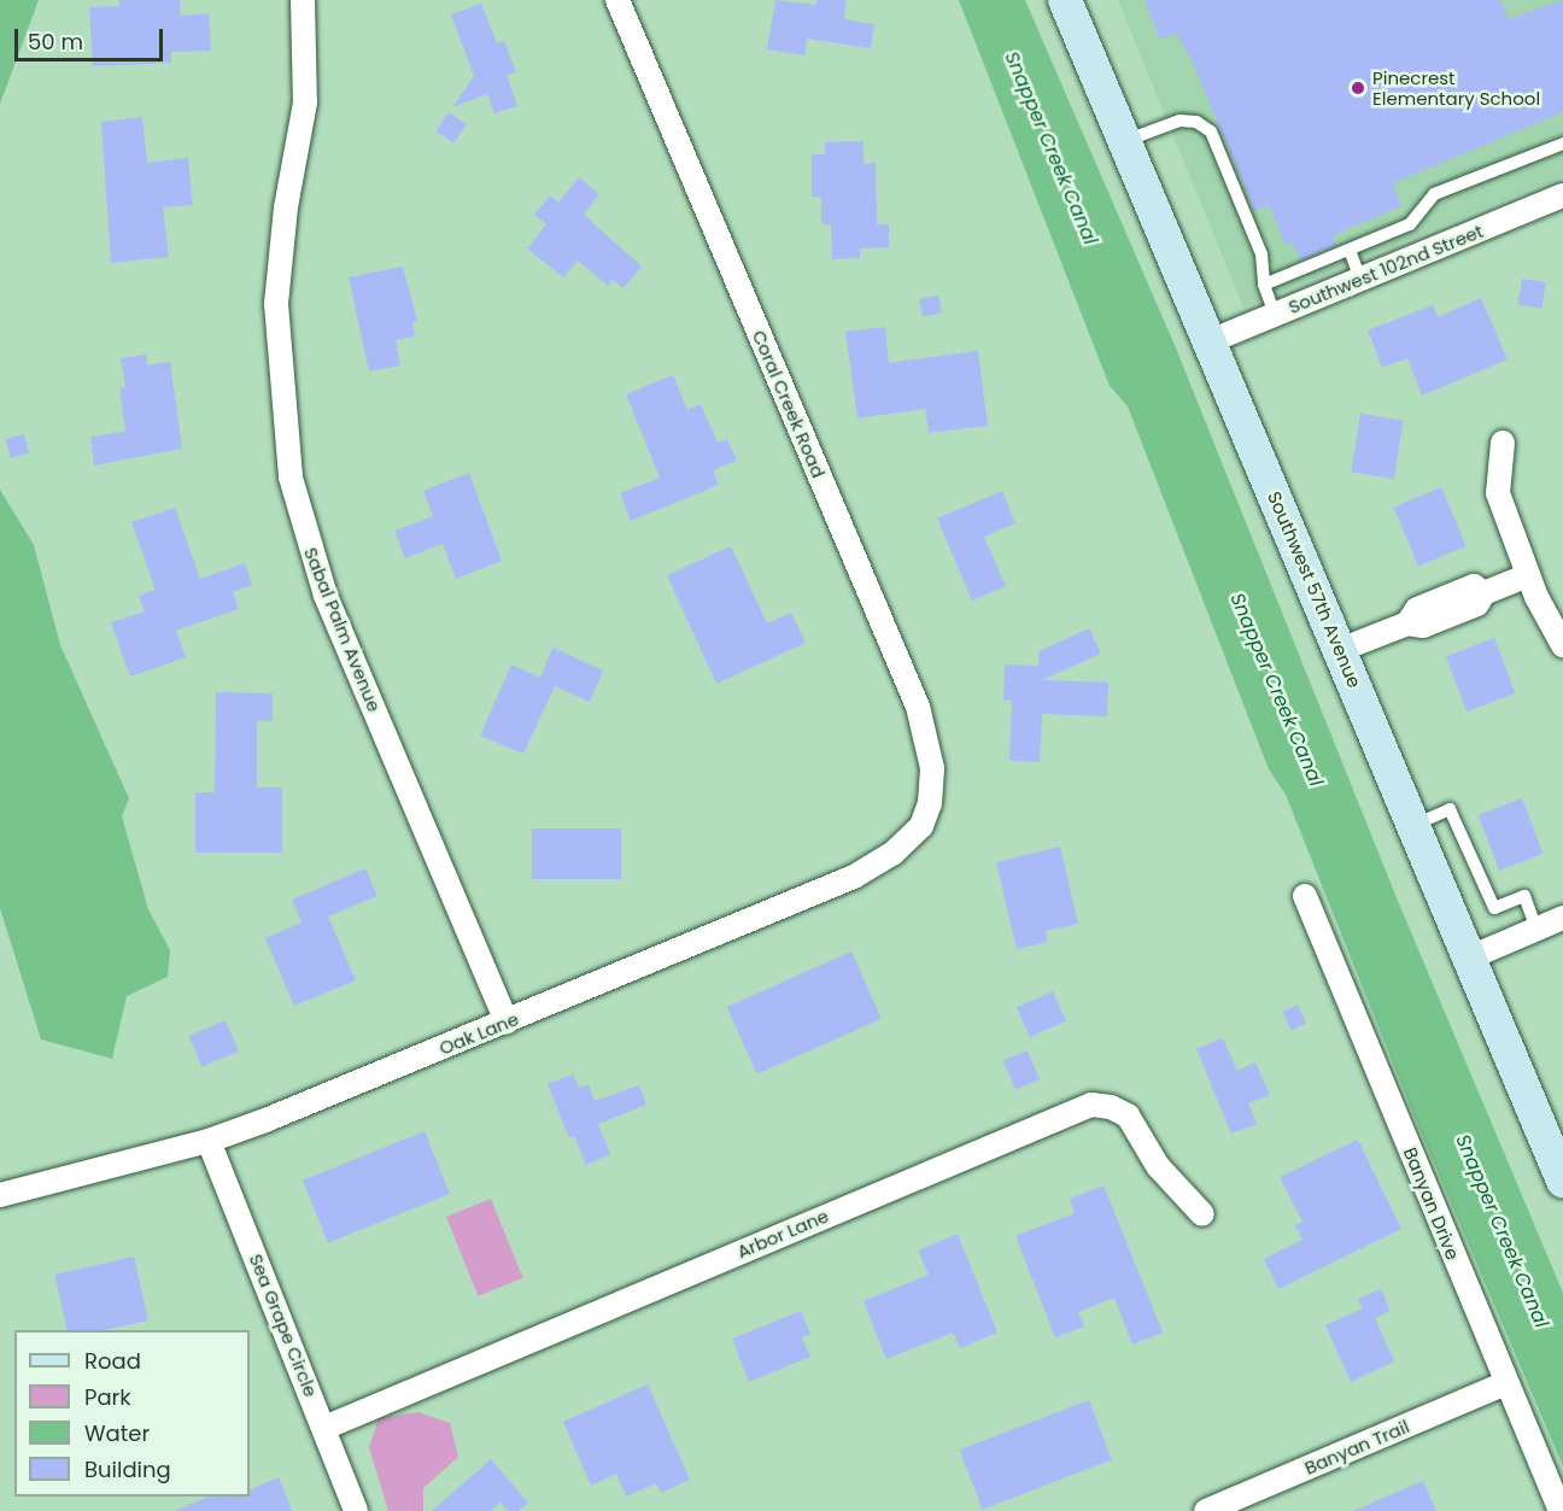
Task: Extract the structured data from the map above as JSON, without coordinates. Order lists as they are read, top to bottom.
{
  "streets": {
    "main road": ["Southwest 57th Avenue"],
    "street": [
      "Southwest 102nd Street",
      "Coral Creek Road",
      "Sabal Palm Avenue",
      "Oak Lane",
      "Banyan Drive",
      "Arbor Lane",
      "Sea Grape Circle",
      "Banyan Trail"
    ]
  },
  "crossings": [
    ["Southwest 102nd Street", "Southwest 57th Avenue"],
    ["Coral Creek Road", "Oak Lane"],
    ["Sabal Palm Avenue", "Oak Lane"],
    ["Oak Lane", "Sea Grape Circle"],
    ["Banyan Drive", "Banyan Trail"],
    ["Arbor Lane", "Sea Grape Circle"]
  ],
  "water": ["Snapper Creek Canal"],
  "places": ["Pinecrest Elementary School"],
  "legend": [
    "Road",
    "Park",
    "Water",
    "Building"
  ],
  "scale_bar": "50 m"
}
